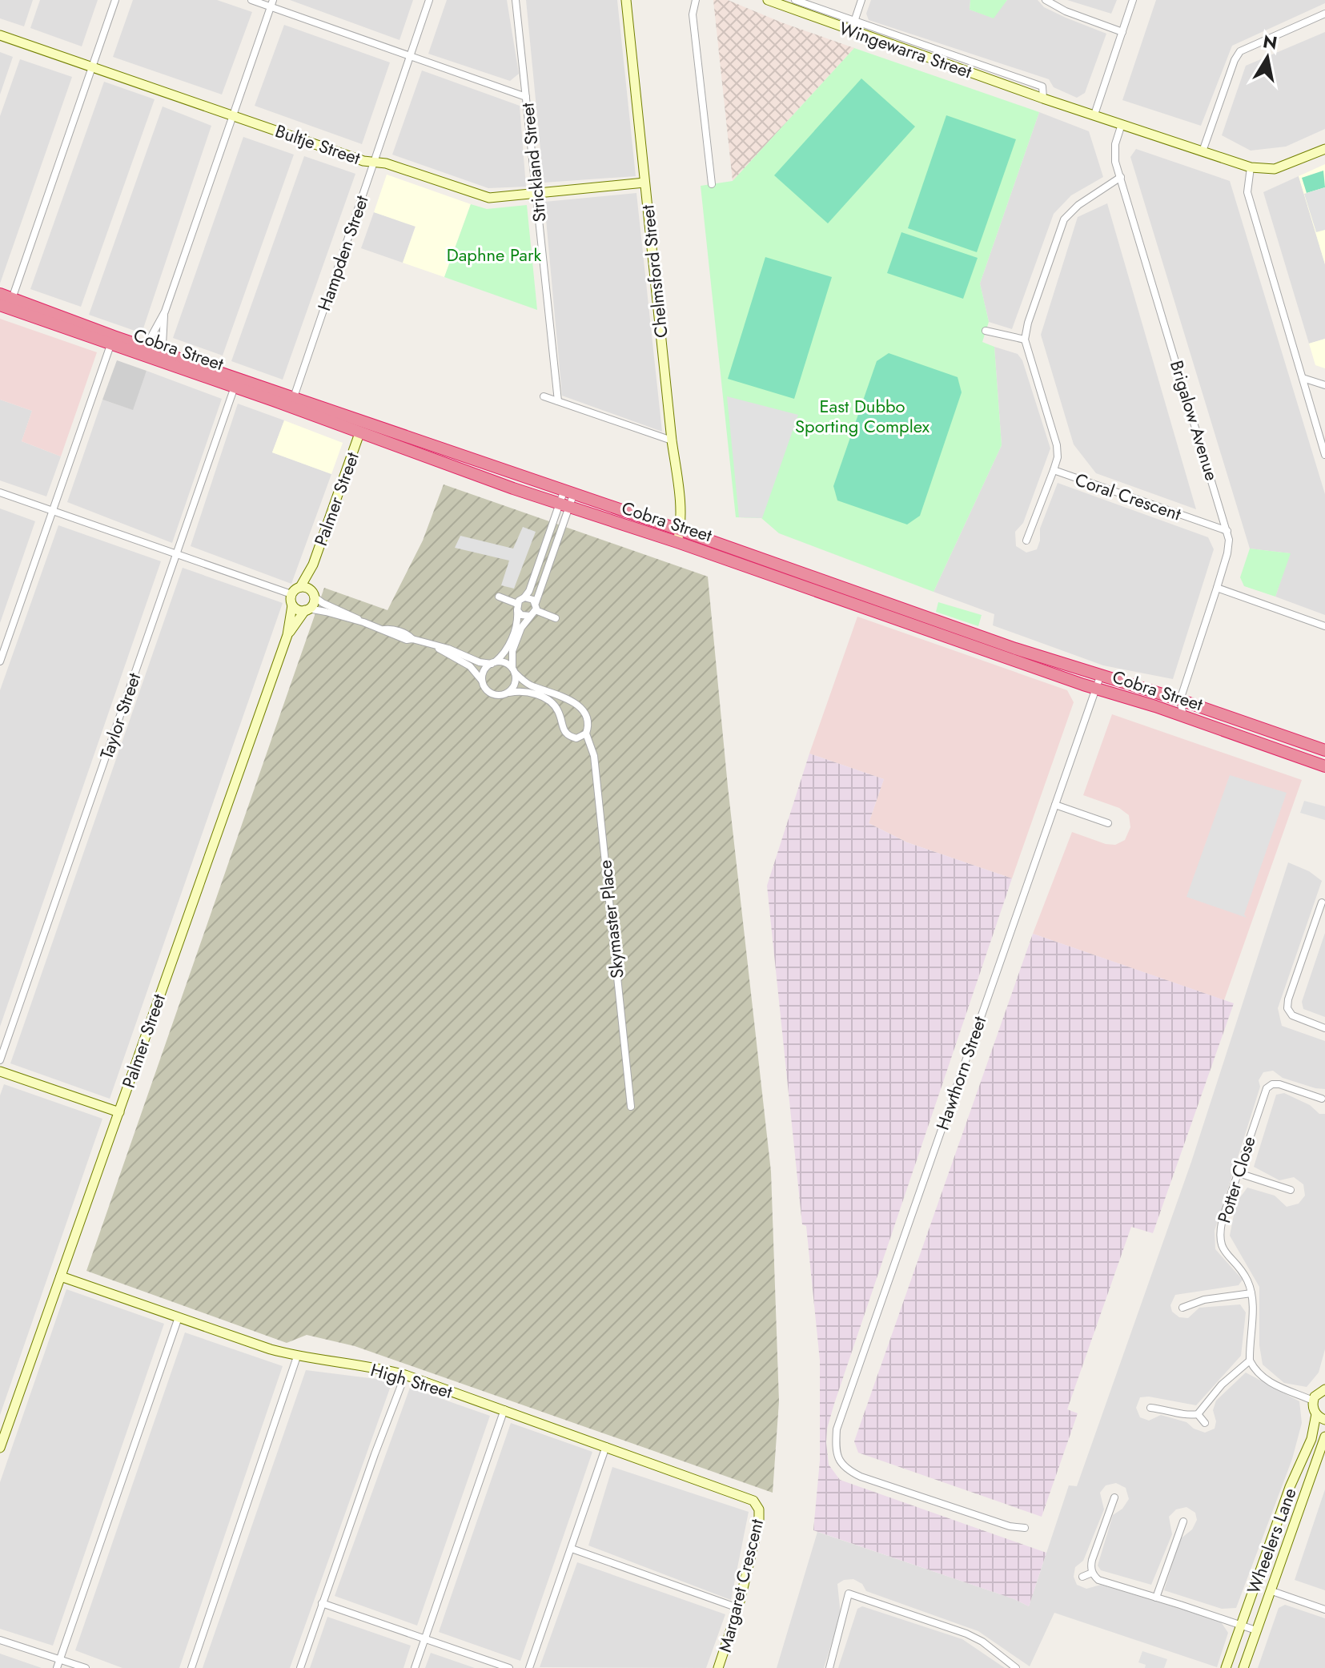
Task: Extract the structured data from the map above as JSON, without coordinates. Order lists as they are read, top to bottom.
{
  "streets": {
    "highway": ["Cobra Street"],
    "street": [
      "Wingewarra Street",
      "Bultje Street",
      "Strickland Street",
      "Hampden Street",
      "Chelmsford Street",
      "Brigalow Avenue",
      "Coral Crescent",
      "Palmer Street",
      "Taylor Street",
      "Skymaster Place",
      "Hawthorn Street",
      "Potter Close",
      "High Street",
      "Wheelers Lane",
      "Margaret Crescent"
    ]
  },
  "crossings": [
    ["Wingewarra Street", "Brigalow Avenue"],
    ["Bultje Street", "Strickland Street"],
    ["Bultje Street", "Hampden Street"],
    ["Bultje Street", "Chelmsford Street"],
    ["Hampden Street", "Cobra Street"],
    ["Chelmsford Street", "Cobra Street"],
    ["Cobra Street", "Brigalow Avenue"],
    ["Cobra Street", "Palmer Street"],
    ["Cobra Street", "Taylor Street"],
    ["Cobra Street", "Hawthorn Street"],
    ["Brigalow Avenue", "Coral Crescent"],
    ["Palmer Street", "High Street"],
    ["High Street", "Margaret Crescent"]
  ],
  "parks": ["Daphne Park", "East Dubbo Sporting Complex"],
  "north": "top"
}
